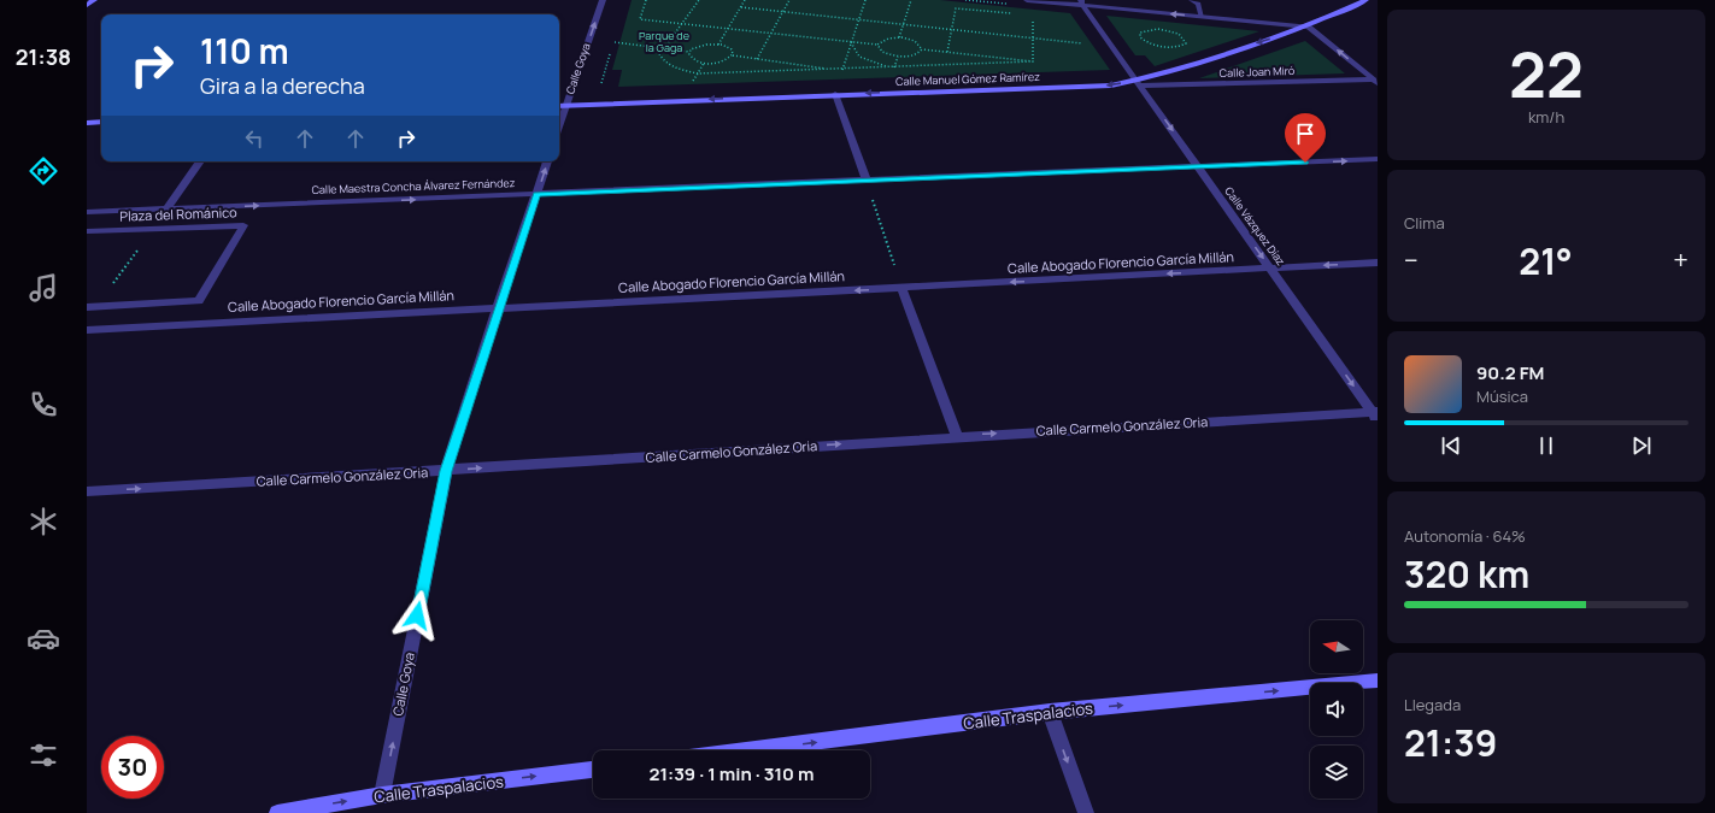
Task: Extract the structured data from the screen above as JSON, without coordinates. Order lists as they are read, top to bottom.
{
  "streets": {
    "street": [
      "Calle Goya",
      "Calle Joan Miró",
      "Calle Manuel Gómez Ramírez",
      "Calle Maestra Concha Álvarez Fernández",
      "Plaza del Románico",
      "Calle Vázquez Díaz",
      "Calle Abogado Florencio García Millán",
      "Calle Carmelo González Oria",
      "Calle Traspalacios"
    ]
  },
  "crossings": [
    ["Calle Goya", "Calle Manuel Gómez Ramírez"],
    ["Calle Goya", "Calle Maestra Concha Álvarez Fernández"],
    ["Calle Goya", "Calle Abogado Florencio García Millán"],
    ["Calle Goya", "Calle Carmelo González Oria"],
    ["Calle Goya", "Calle Traspalacios"],
    ["Calle Joan Miró", "Calle Manuel Gómez Ramírez"],
    ["Calle Joan Miró", "Calle Vázquez Díaz"],
    ["Calle Manuel Gómez Ramírez", "Calle Vázquez Díaz"],
    ["Calle Maestra Concha Álvarez Fernández", "Calle Vázquez Díaz"],
    ["Calle Vázquez Díaz", "Calle Abogado Florencio García Millán"],
    ["Calle Vázquez Díaz", "Calle Carmelo González Oria"]
  ],
  "one_way": [
    "Calle Goya",
    "Calle Maestra Concha Álvarez Fernández",
    "Calle Vázquez Díaz",
    "Calle Abogado Florencio García Millán",
    "Calle Carmelo González Oria",
    "Calle Traspalacios"
  ],
  "parks": ["Parque de la Gaga"],
  "north": "left",
  "page": {
    "tabs": "21:38",
    "tile": [
      ["22", "km/h"],
      "Clima",
      ["Autonomía · 64%", "320 km"],
      ["Llegada", "21:39"]
    ],
    "turn": ["110 m", "Gira a la derecha"],
    "heat": ["−", "21°", "+"],
    "song": ["90.2 FM", "Música"],
    "limit": "30",
    "trip": "21:39 · 1 min · 310 m"
  }
}
